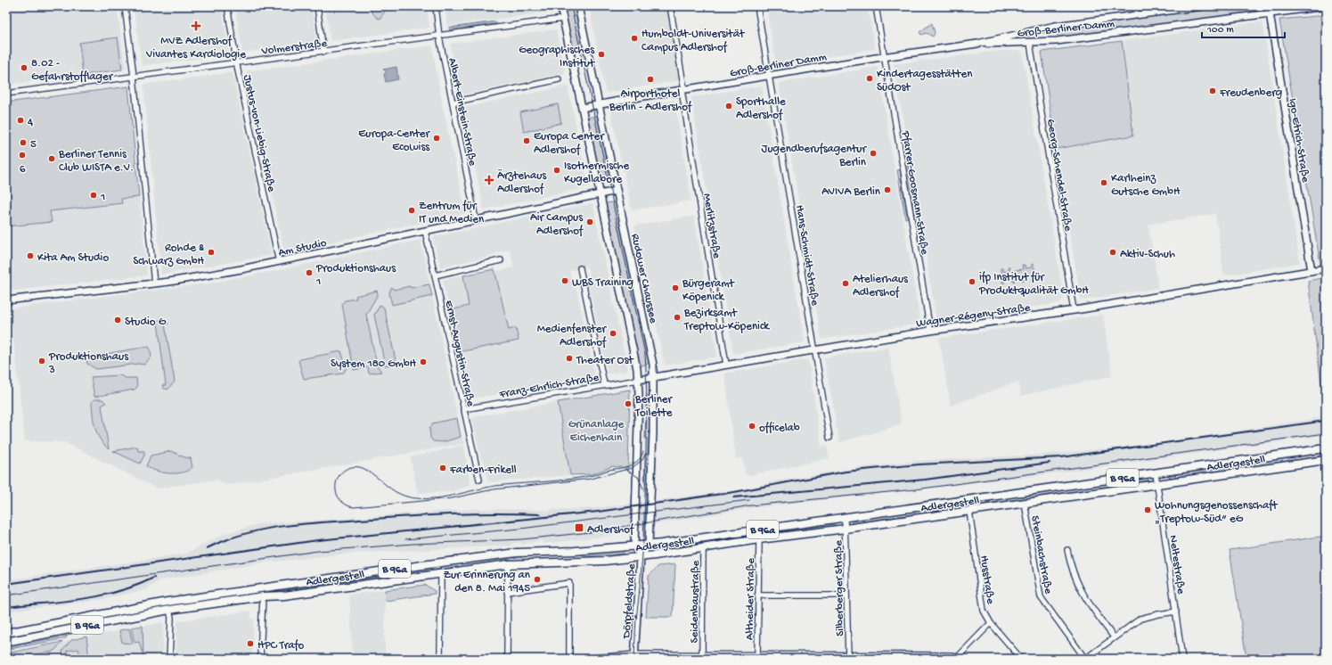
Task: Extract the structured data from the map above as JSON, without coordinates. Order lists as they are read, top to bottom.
{
  "streets": {
    "main road": [
      "Groß-Berliner Damm",
      "Igo-Etrich-Straße",
      "Am Studio",
      "Rudower Chaussee",
      "Wagner-Régeny-Straße",
      "Adlergestell",
      "B 96a",
      "Dörpfeldstraße"
    ],
    "street": [
      "Volmerstraße",
      "Albert-Einstein-Straße",
      "Justus-von-Liebig-Straße",
      "Georg-Schendel-Straße",
      "Pfarrer-Goosmann-Straße",
      "Merlitzstraße",
      "Hans-Schmidt-Straße",
      "Ernst-Augustin-Straße",
      "Franz-Ehrlich-Straße",
      "Steinbachstraße",
      "Neltestraße",
      "Husstraße",
      "Silberberger Straße",
      "Altheider Straße",
      "Seidenbaustraße"
    ]
  },
  "crossings": [
    ["Groß-Berliner Damm", "Igo-Etrich-Straße"],
    ["Groß-Berliner Damm", "Georg-Schendel-Straße"],
    ["Groß-Berliner Damm", "Pfarrer-Goosmann-Straße"],
    ["Groß-Berliner Damm", "Merlitzstraße"],
    ["Groß-Berliner Damm", "Hans-Schmidt-Straße"],
    ["Groß-Berliner Damm", "Rudower Chaussee"],
    ["Volmerstraße", "Albert-Einstein-Straße"],
    ["Volmerstraße", "Justus-von-Liebig-Straße"],
    ["Albert-Einstein-Straße", "Am Studio"],
    ["Justus-von-Liebig-Straße", "Am Studio"],
    ["Igo-Etrich-Straße", "Wagner-Régeny-Straße"],
    ["Georg-Schendel-Straße", "Wagner-Régeny-Straße"],
    ["Pfarrer-Goosmann-Straße", "Wagner-Régeny-Straße"],
    ["Merlitzstraße", "Wagner-Régeny-Straße"],
    ["Am Studio", "Rudower Chaussee"],
    ["Am Studio", "Ernst-Augustin-Straße"],
    ["Hans-Schmidt-Straße", "Wagner-Régeny-Straße"],
    ["Rudower Chaussee", "Wagner-Régeny-Straße"],
    ["Rudower Chaussee", "Adlergestell"],
    ["Wagner-Régeny-Straße", "Franz-Ehrlich-Straße"],
    ["Ernst-Augustin-Straße", "Franz-Ehrlich-Straße"],
    ["Adlergestell", "Steinbachstraße"],
    ["Adlergestell", "Neltestraße"],
    ["Adlergestell", "Husstraße"],
    ["Adlergestell", "Silberberger Straße"],
    ["Adlergestell", "Altheider Straße"],
    ["Adlergestell", "Dörpfeldstraße"],
    ["Adlergestell", "Seidenbaustraße"]
  ],
  "parks": ["Grünanlage Eichenhain"],
  "places": {
    "health": ["MVZ Adlershof Vivantes Kardiologie", "Ärztehaus Adlershof"],
    "other": [
      "Humboldt-Universität Campus Adlershof",
      "Geographisches Institut",
      "8.02 - Gefahrstofflager",
      "Kindertagesstätten SüdOst",
      "Airporthotel Berlin - Adlershof",
      "Freudenberg",
      "Sporthalle Adlershof",
      "4",
      "Europa-Center Ecowiss",
      "Europa Center Adlershof",
      "5",
      "Jugendberufsagentur Berlin",
      "6",
      "Berliner Tennis Club WISTA e.V.",
      "Isothermische Kugellabore",
      "Karlheinz Gutsche GmbH",
      "AVIVA Berlin",
      "1",
      "Zentrum für IT und Medien",
      "Air Campus Adlershof",
      "Rohde & Schwarz GmbH",
      "Aktiv-Schuh",
      "Kita Am Studio",
      "Produktionshaus 1",
      "WBS Training",
      "ifp Institut für Produktqualität GmbH",
      "Atelierhaus Adlershof",
      "Bürgeramt Köpenick",
      "Bezirksamt Treptow-Köpenick",
      "Studio G",
      "Medienfenster Adlershof",
      "Theater Ost",
      "Produktionshaus 3",
      "System 180 GmbH",
      "Berliner Toilette",
      "officelab",
      "Farben-Frikell",
      "Wohnungsgenossenschaft „Treptow-Süd“ eG",
      "Zur Erinnerung an den 8. Mai 1945",
      "HPC Trafo"
    ],
    "transit": ["Adlershof"]
  },
  "scale_bar": "100 m"
}
